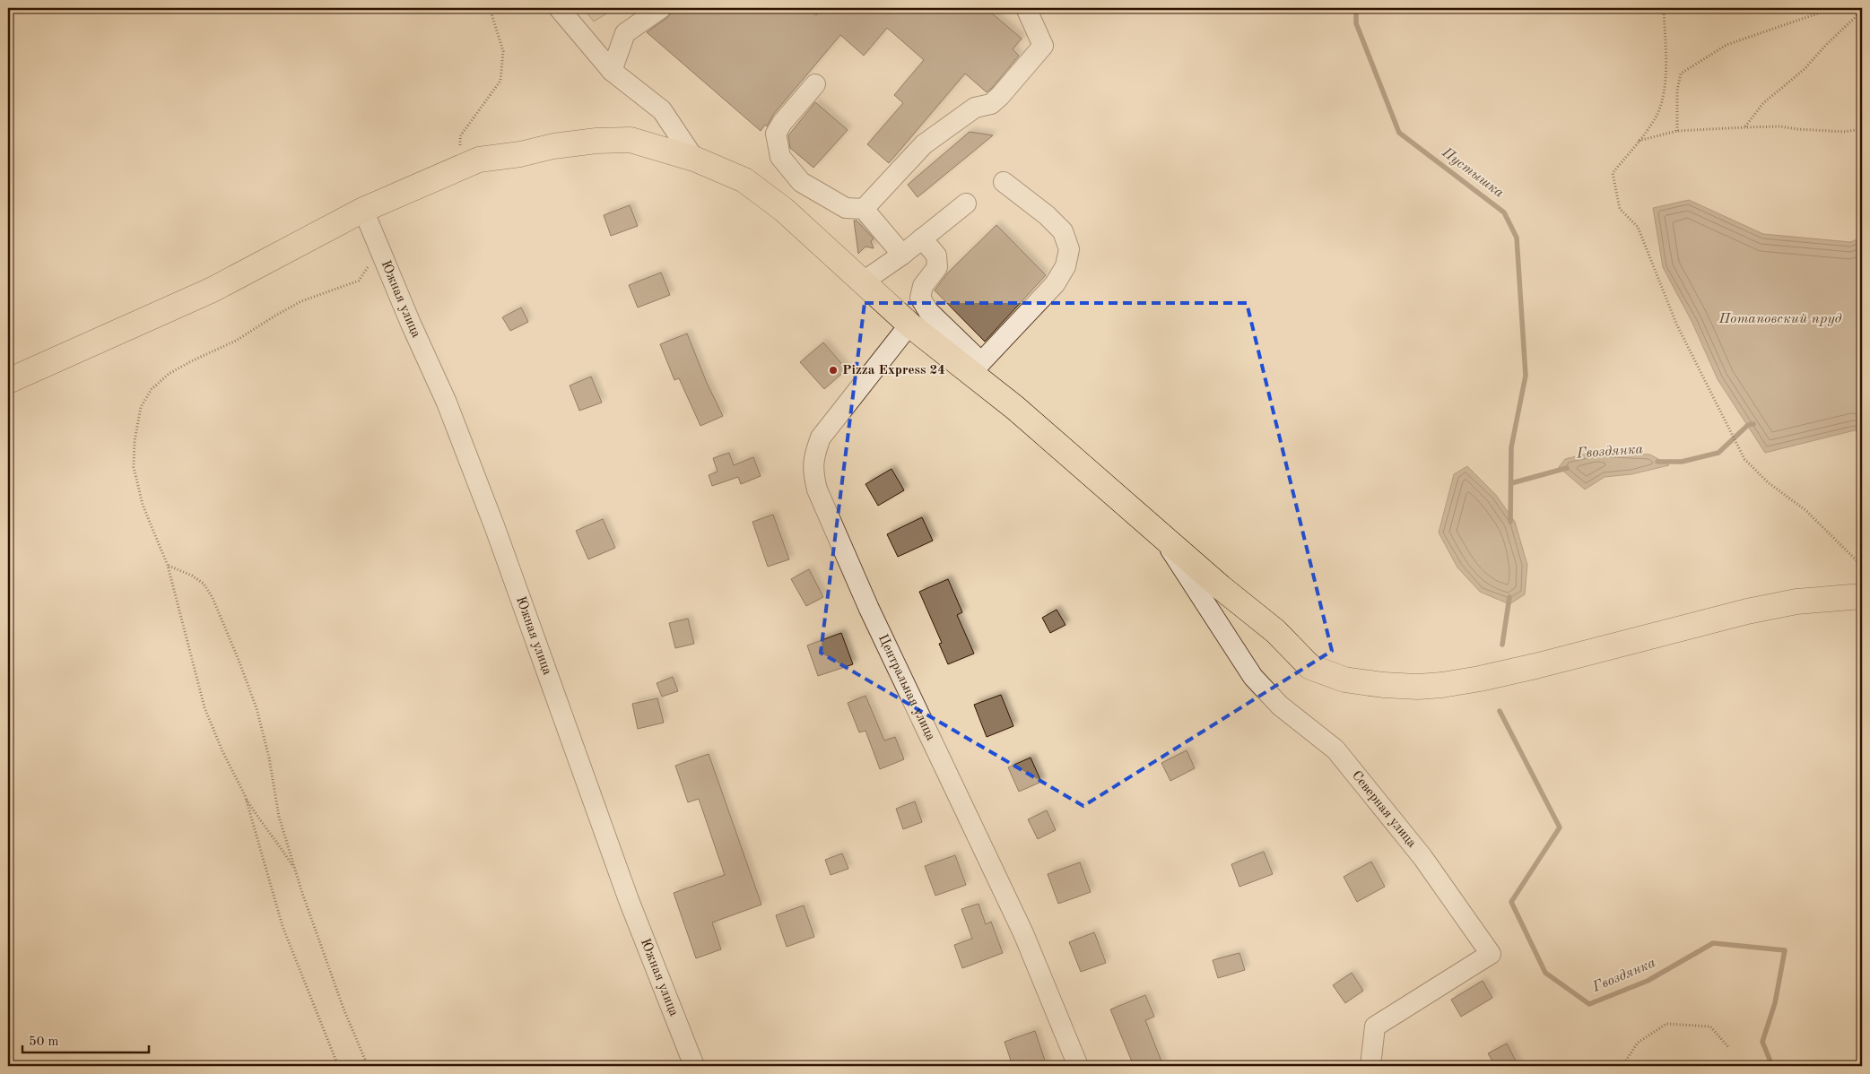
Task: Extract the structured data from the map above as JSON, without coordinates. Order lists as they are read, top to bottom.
{
  "streets": {
    "street": ["Южная улица", "Центральная улица", "Северная улица"]
  },
  "water": ["Пустышка", "Потаповский пруд", "Гвоздянка"],
  "places": ["Pizza Express 24"],
  "scale_bar": "50 m"
}
